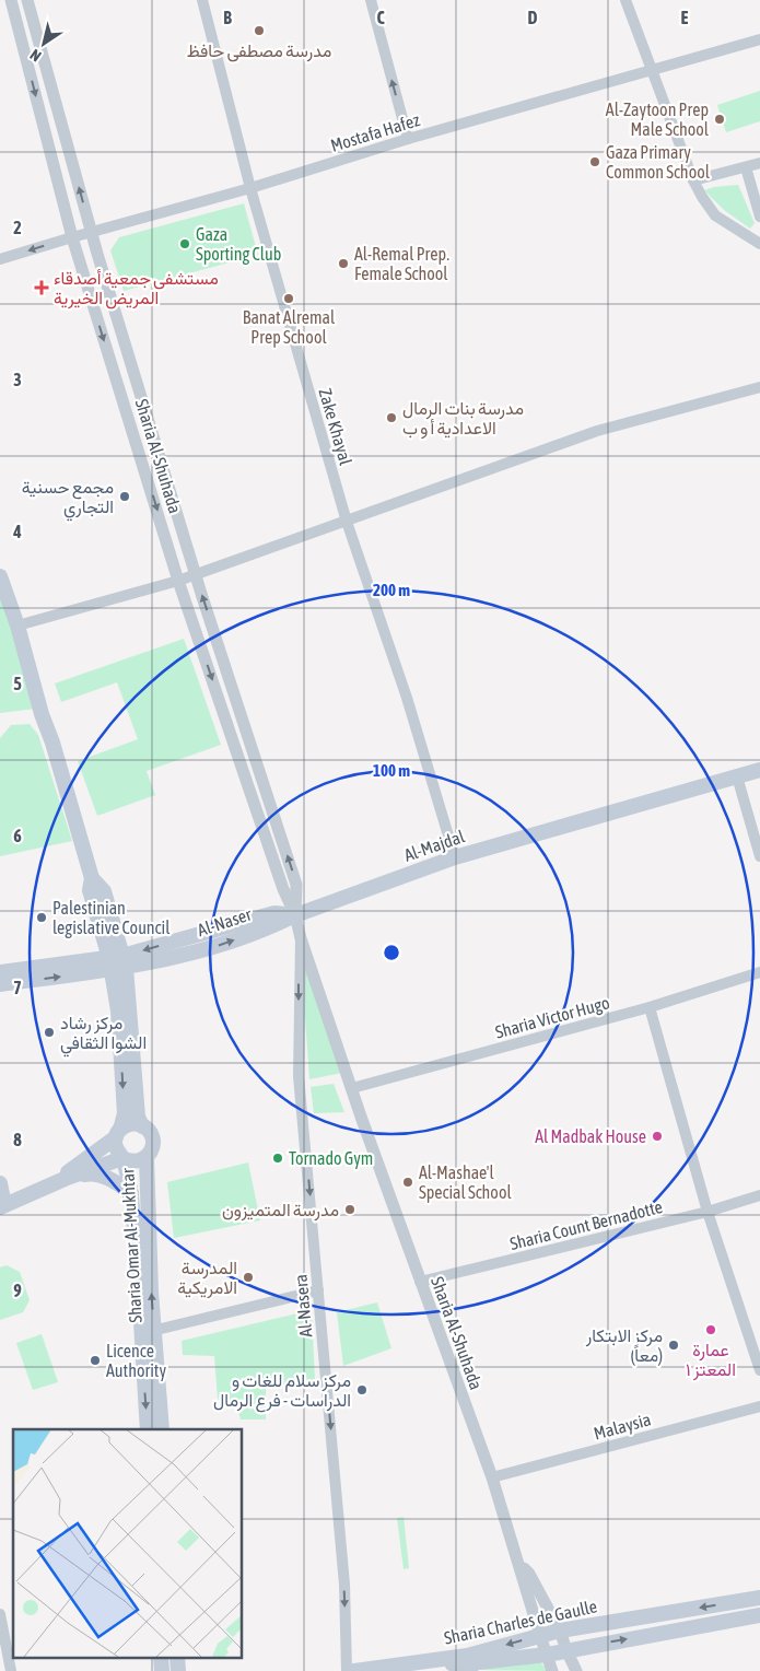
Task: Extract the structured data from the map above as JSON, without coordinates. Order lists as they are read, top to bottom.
{
  "streets": {
    "main road": ["Al-Majdal", "Sharia Omar Al-Mukhtar", "Sharia Charles de Gaulle"],
    "street": [
      "Mostafa Hafez",
      "Zake Khayal",
      "Sharia Al-Shuhada",
      "Sharia Victor Hugo",
      "Sharia Count Bernadotte",
      "Al-Nasera",
      "Malaysia"
    ]
  },
  "crossings": [
    ["Mostafa Hafez", "Zake Khayal"],
    ["Mostafa Hafez", "Sharia Al-Shuhada"],
    ["Zake Khayal", "Al-Majdal"],
    ["Sharia Al-Shuhada", "Al-Majdal"],
    ["Sharia Al-Shuhada", "Sharia Victor Hugo"],
    ["Sharia Al-Shuhada", "Sharia Count Bernadotte"],
    ["Sharia Al-Shuhada", "Al-Nasera"],
    ["Sharia Al-Shuhada", "Malaysia"],
    ["Sharia Al-Shuhada", "Sharia Charles de Gaulle"]
  ],
  "one_way": ["Al-Nasera"],
  "places": {
    "other": [
      "مدرسة مصطفى حافظ",
      "Al-Zaytoon Prep Male School",
      "Gaza Primary Common School",
      "Gaza Sporting Club",
      "Al-Remal Prep. Female School",
      "Banat Alremal Prep School",
      "مدرسة بنات الرمال الاعدادية أ و ب",
      "مجمع حسنية التجاري",
      "Palestinian legislative Council",
      "مركز رشاد الشوا الثقافي",
      "Al Madbak House",
      "Tornado Gym",
      "Al-Mashae'l Special School",
      "مدرسة المتميزون",
      "المدرسة الامريكية",
      "عمارة المعتز ١",
      "مركز الابتكار (معاً)",
      "Licence Authority",
      "مركز سلام للغات و الدراسات - فرع الرمال"
    ],
    "health": ["مستشفى جمعية أصدقاء المريض الخيرية"]
  },
  "north": "bottom left",
  "grid": {
    "columns": [
      "B",
      "C",
      "D",
      "E"
    ],
    "rows": [
      "2",
      "3",
      "4",
      "5",
      "6",
      "7",
      "8",
      "9"
    ]
  },
  "rings": ["200 m", "100 m"]
}
